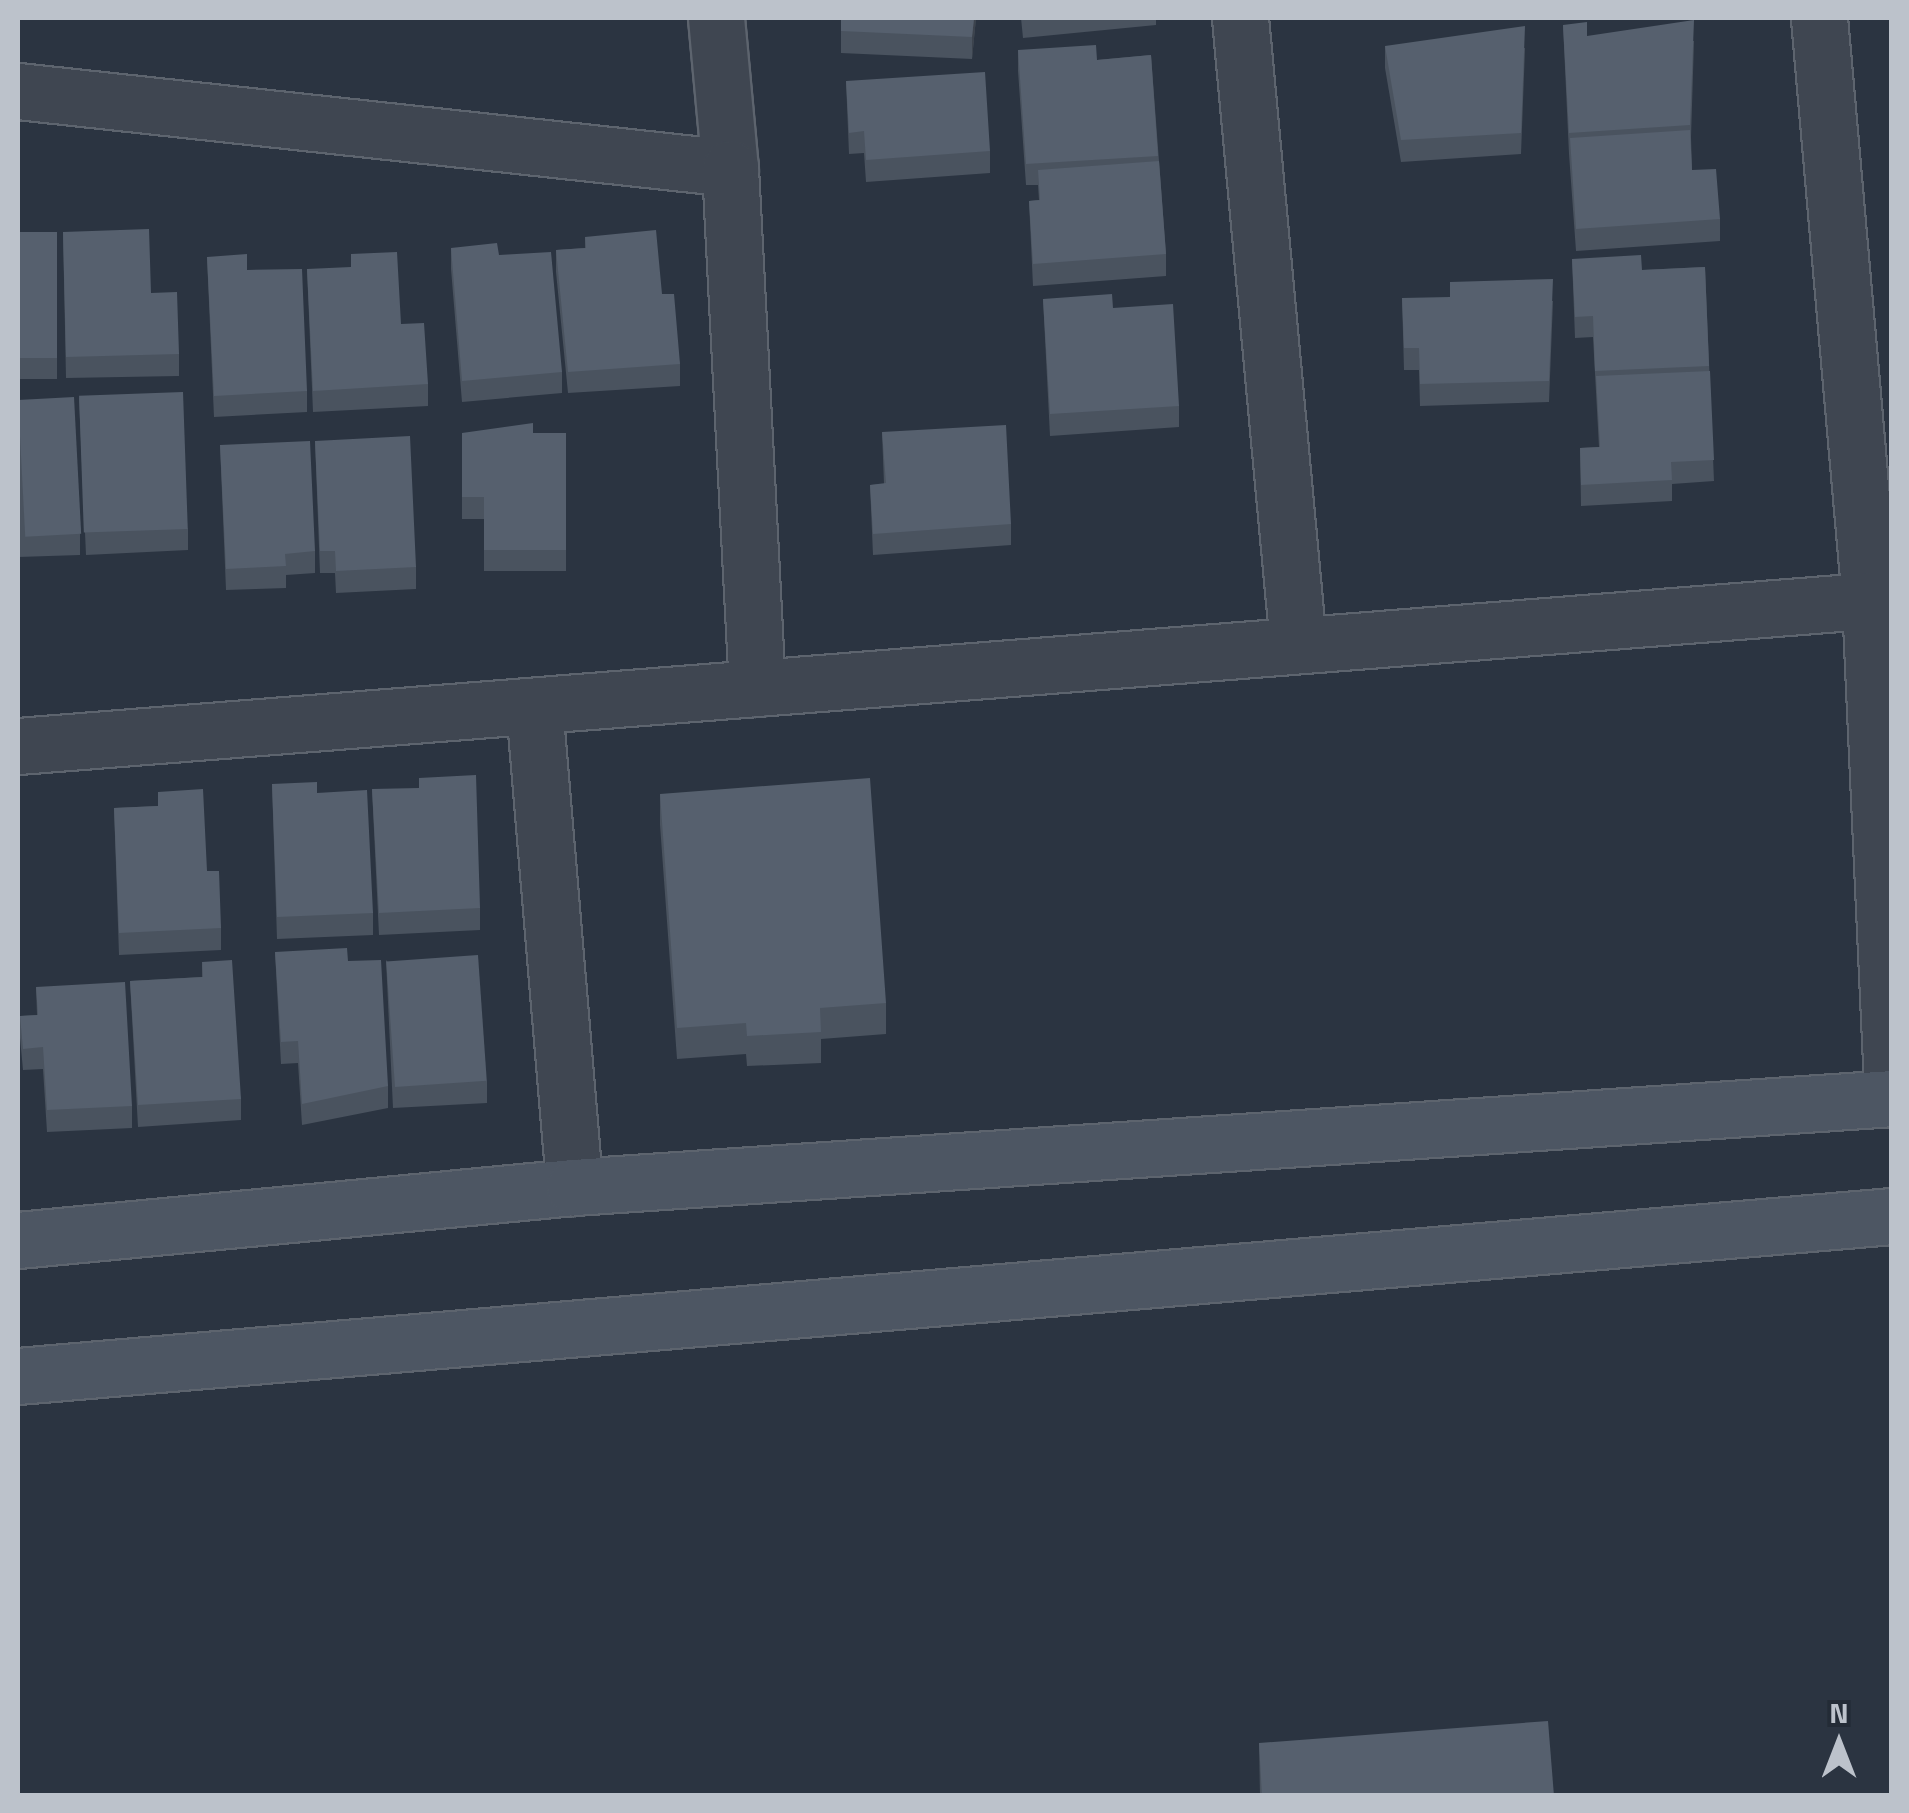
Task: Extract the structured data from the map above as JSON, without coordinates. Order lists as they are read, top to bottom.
{
  "north": "top"
}
